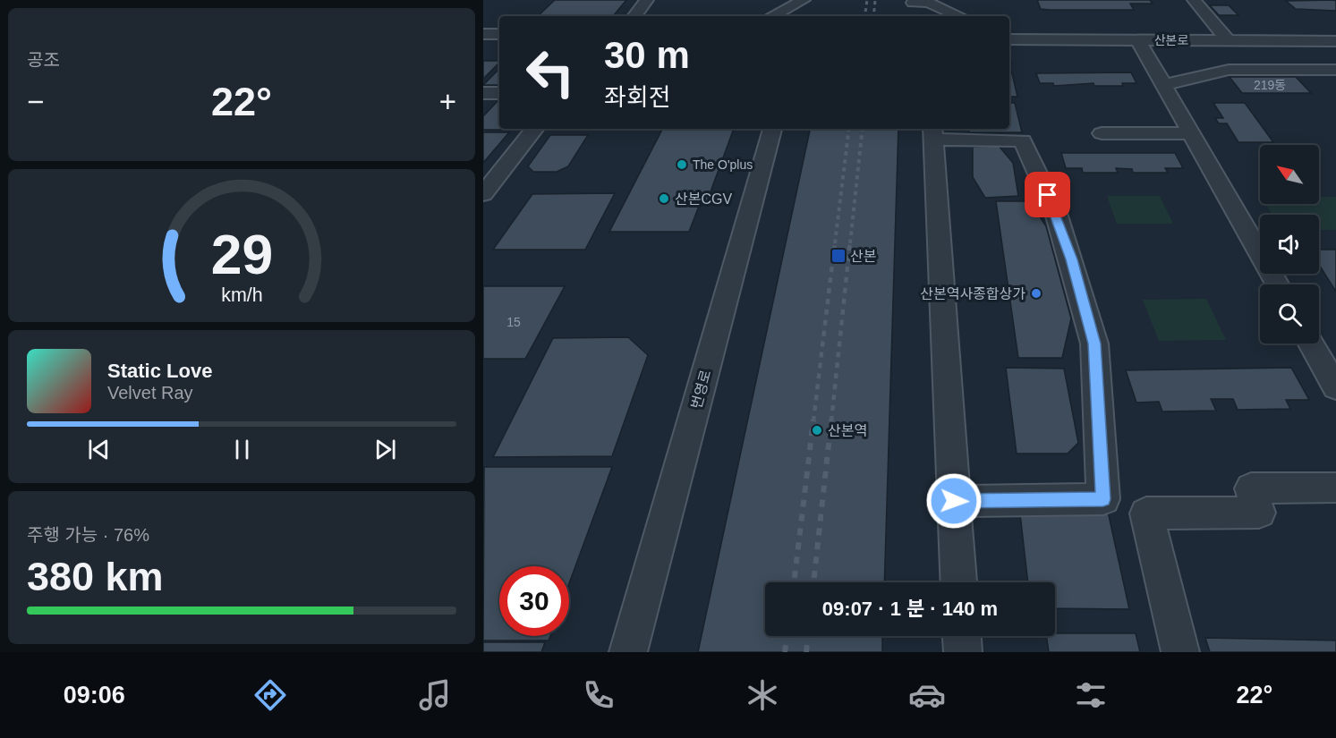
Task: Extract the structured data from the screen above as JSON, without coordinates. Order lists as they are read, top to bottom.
{
  "streets": {
    "street": ["산본로", "번영로"]
  },
  "places": {
    "other": [
      "The O'plus",
      "산본CGV",
      "산본역사종합상가",
      "산본역"
    ],
    "transit": ["산본"]
  },
  "house_numbers": ["219동", "15"],
  "north": "top left",
  "page": {
    "tile": [
      "공조",
      ["주행 가능 · 76%", "380 km"]
    ],
    "turn": ["30 m", "좌회전"],
    "heat": ["−", "22°", "+"],
    "song": ["Static Love", "Velvet Ray"],
    "limit": "30",
    "trip": "09:07 · 1 분 · 140 m",
    "tabs": ["09:06", "22°"],
    "gauge": ["29", "km/h"]
  }
}
